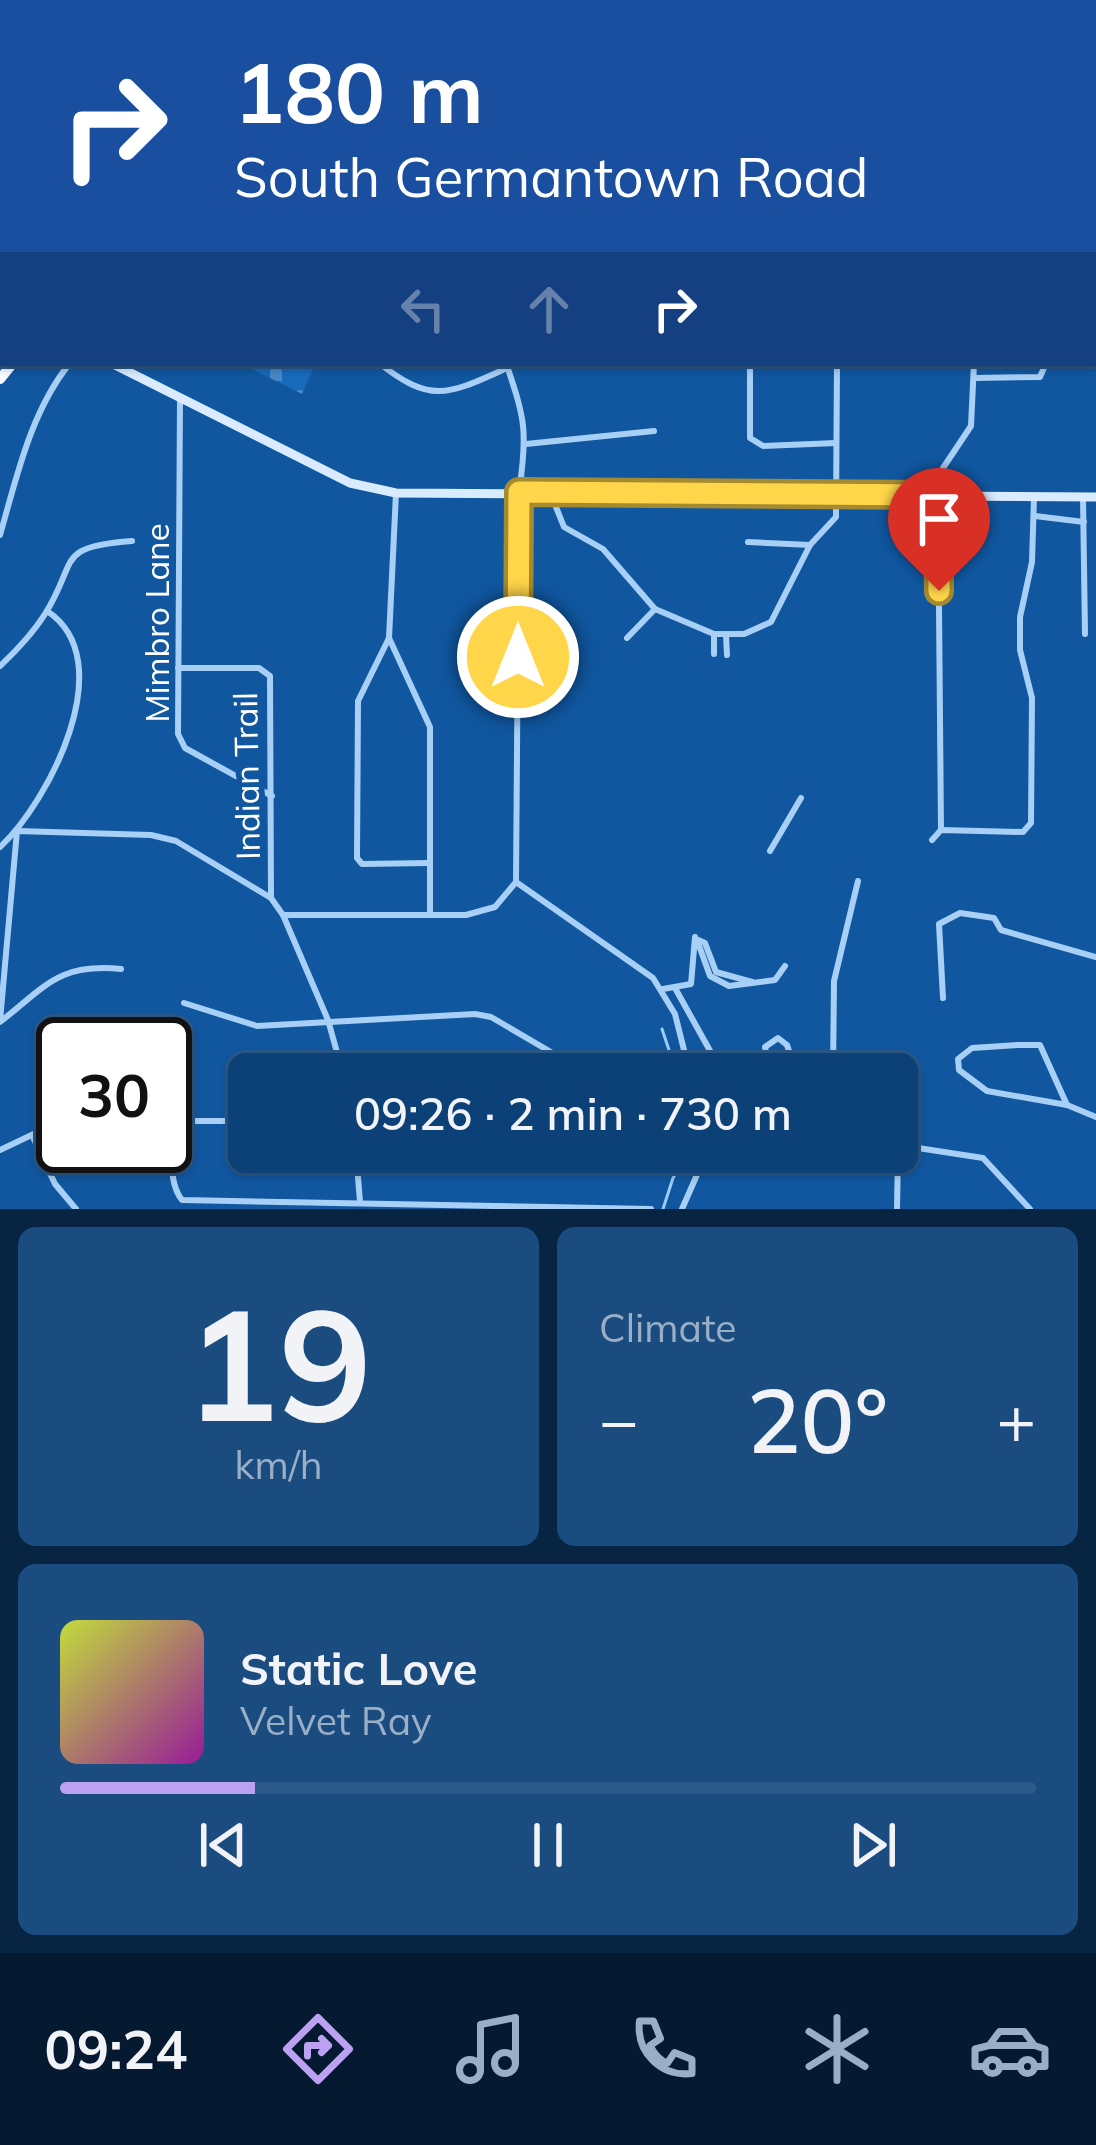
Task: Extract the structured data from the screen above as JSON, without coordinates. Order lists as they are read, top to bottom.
{
  "streets": {
    "street": ["Mimbro Lane", "Indian Trail"]
  },
  "crossings": [
    ["Mimbro Lane", "Indian Trail"]
  ],
  "page": {
    "turn": ["180 m", "South Germantown Road"],
    "limit": "30",
    "trip": "09:26 · 2 min · 730 m",
    "tile": [
      ["19", "km/h"],
      "Climate"
    ],
    "heat": ["−", "20°", "+"],
    "song": ["Static Love", "Velvet Ray"],
    "tabs": "09:24"
  }
}
